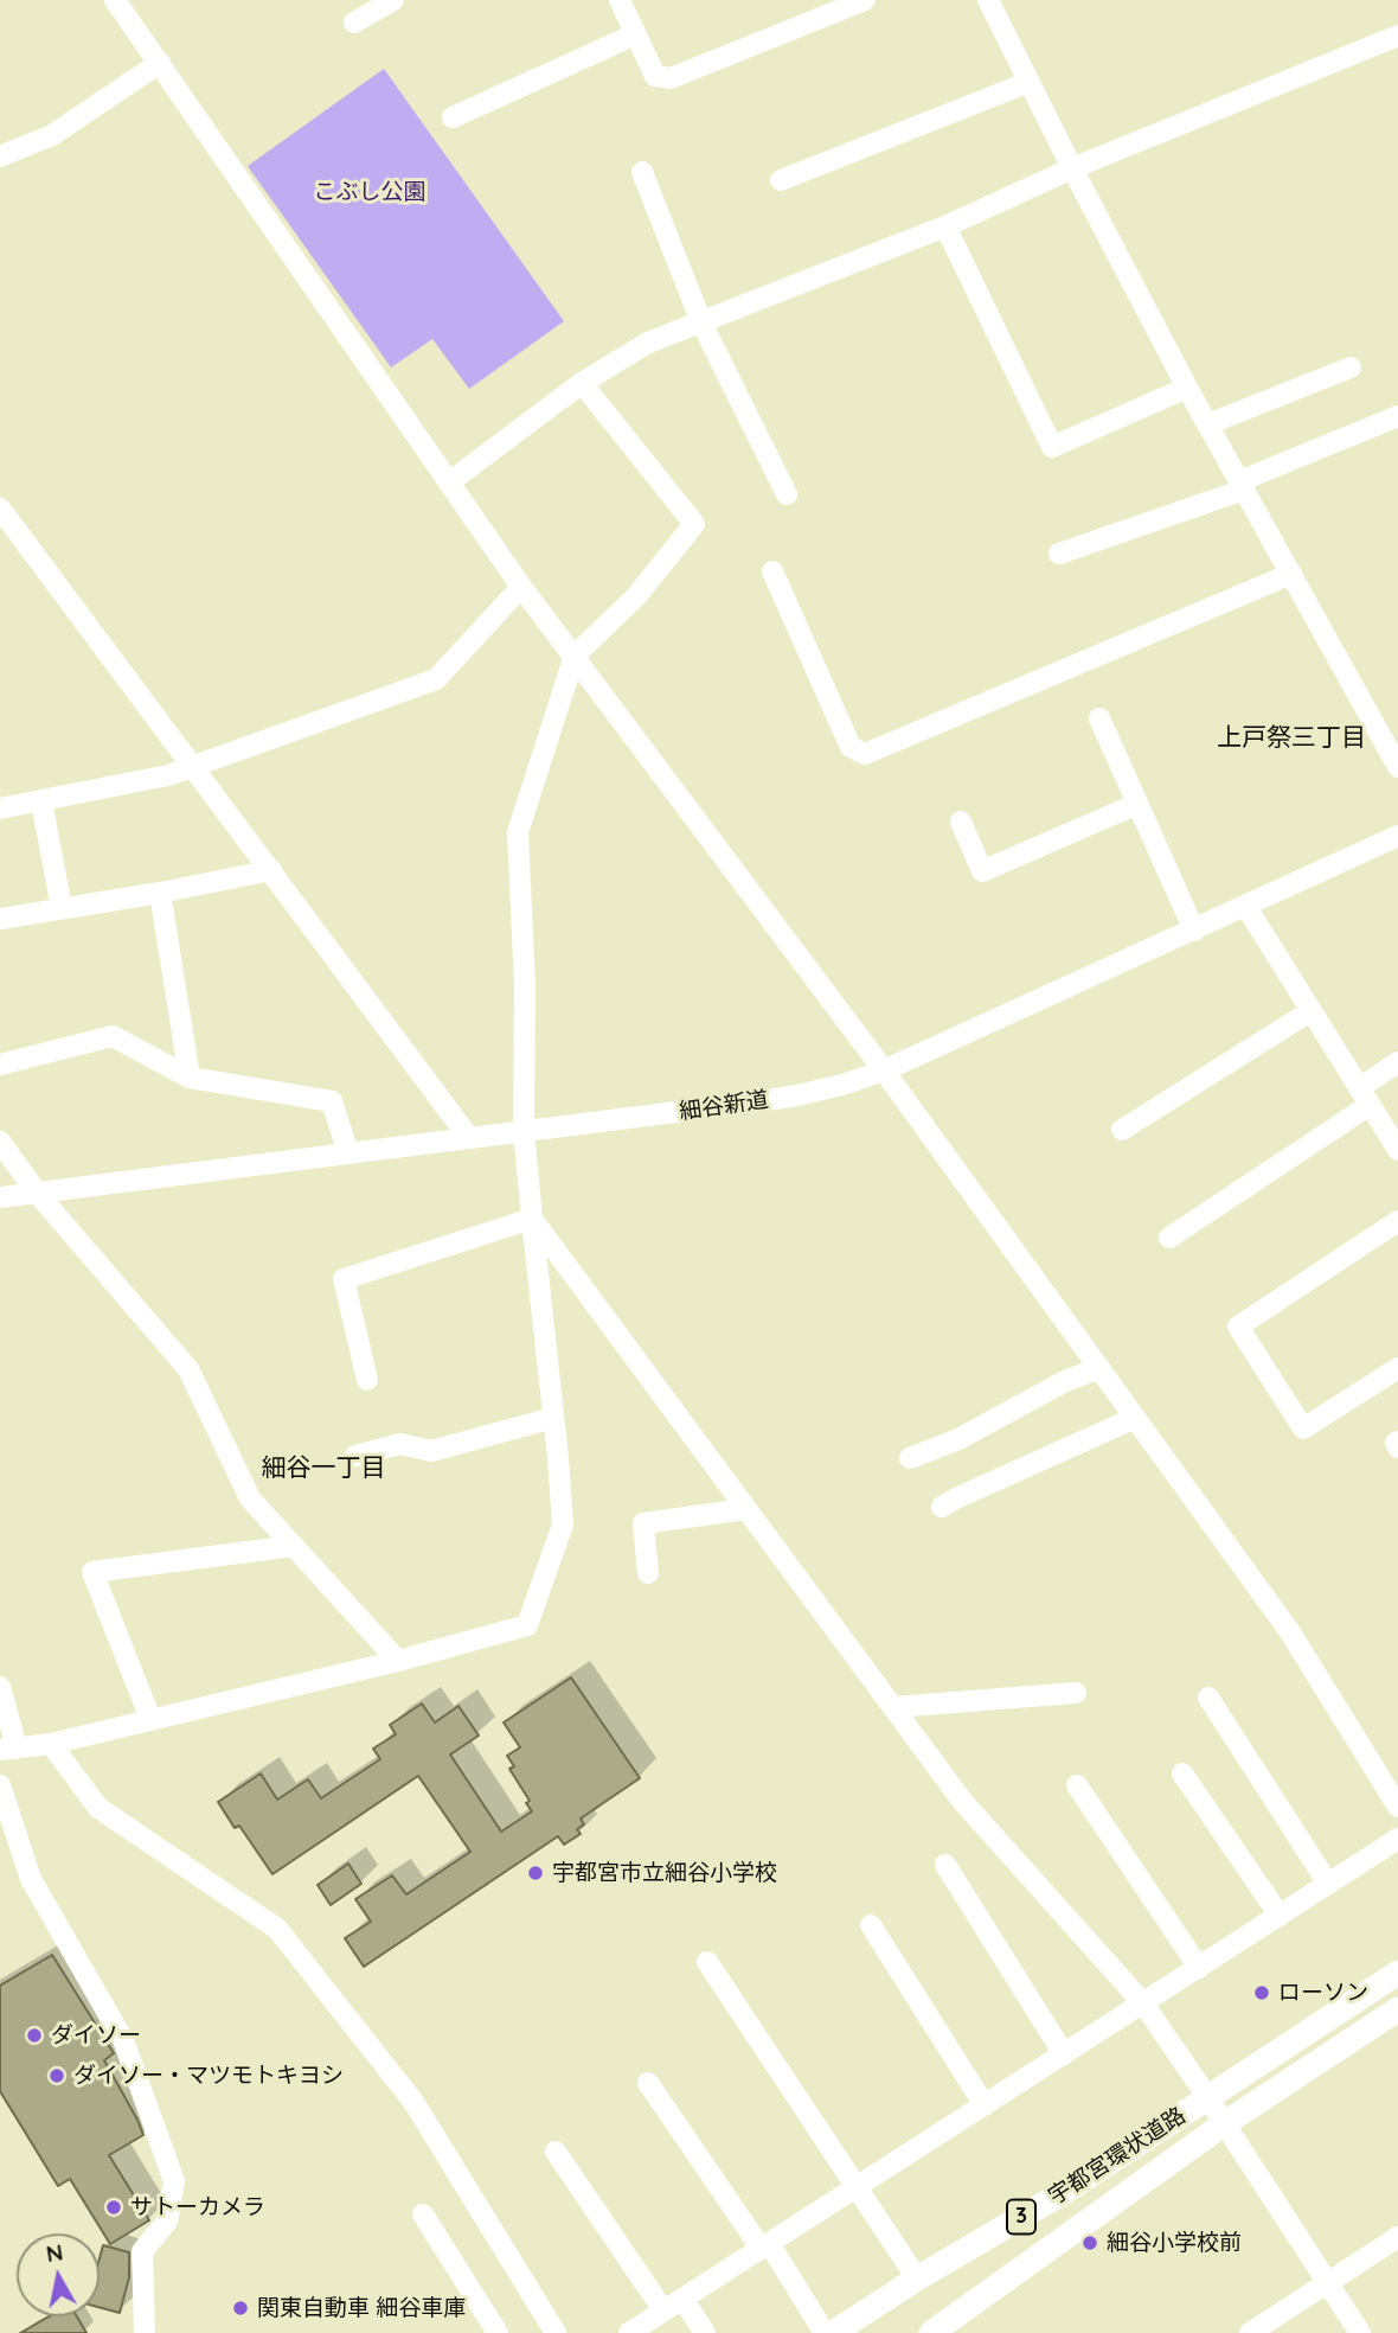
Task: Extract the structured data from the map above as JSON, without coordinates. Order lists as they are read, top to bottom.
{
  "streets": {
    "main road": ["宇都宮環状道路", "3"],
    "street": ["細谷新道"]
  },
  "districts": ["上戸祭三丁目", "細谷一丁目"],
  "parks": ["こぶし公園"],
  "places": [
    "宇都宮市立細谷小学校",
    "ローソン",
    "ダイソー",
    "ダイソー・マツモトキヨシ",
    "サトーカメラ",
    "細谷小学校前",
    "関東自動車 細谷車庫"
  ],
  "north": "top"
}
